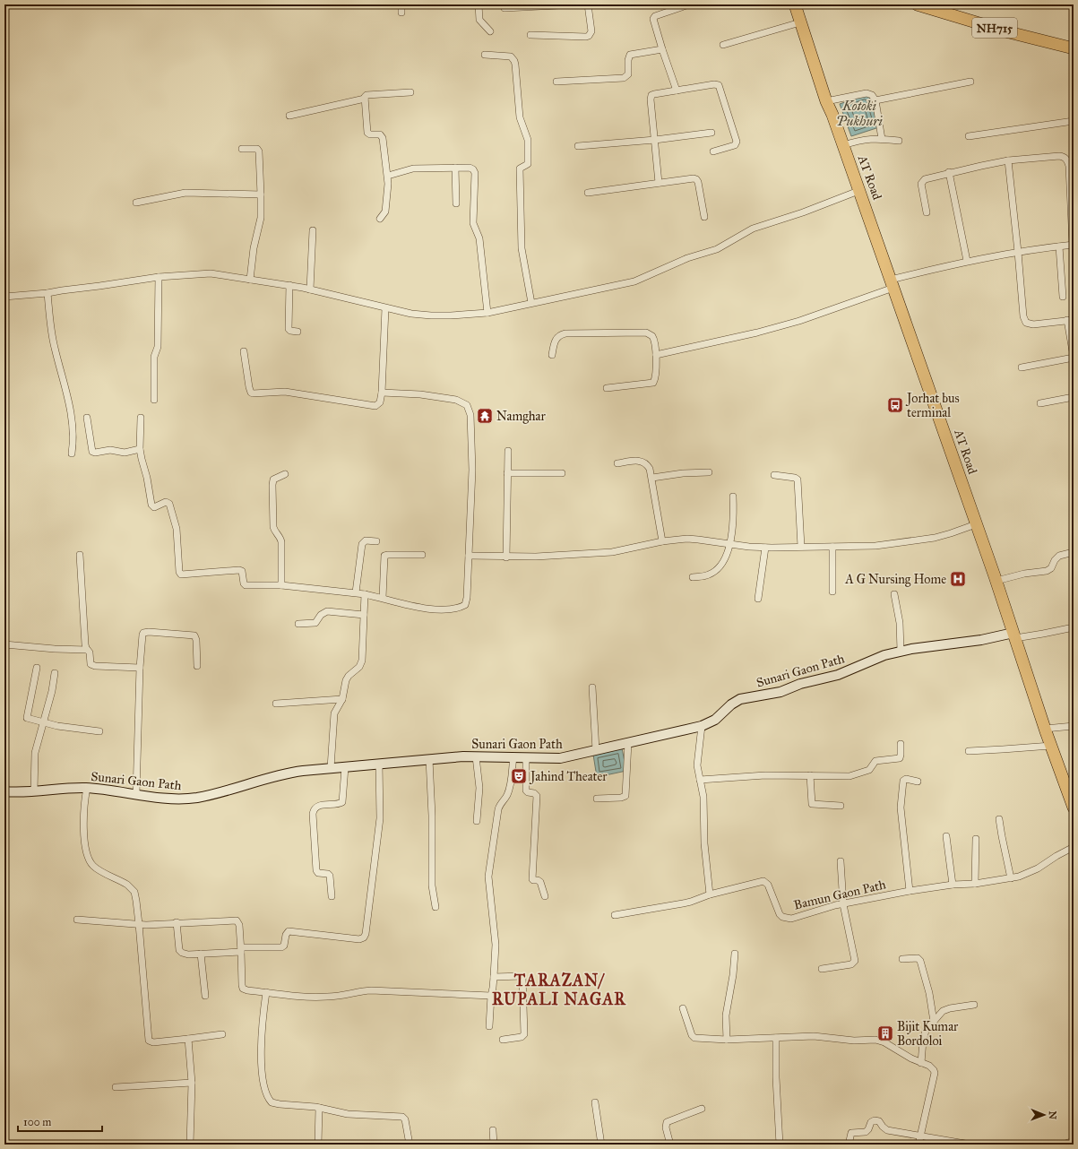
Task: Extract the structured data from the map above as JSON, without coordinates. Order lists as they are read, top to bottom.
{
  "streets": {
    "highway": ["NH715", "AT Road"],
    "street": ["Sunari Gaon Path", "Bamun Gaon Path"]
  },
  "crossings": [
    ["AT Road", "Sunari Gaon Path"]
  ],
  "districts": ["TARAZAN/ RUPALI NAGAR"],
  "water": ["Kotoki Pukhuri"],
  "places": {
    "bus stop": ["Jorhat bus terminal"],
    "temple": ["Namghar"],
    "hospital": ["A G Nursing Home"],
    "theatre": ["Jahind Theater"],
    "building": ["Bijit Kumar Bordoloi"]
  },
  "scale_bar": "100 m",
  "north": "right"
}
